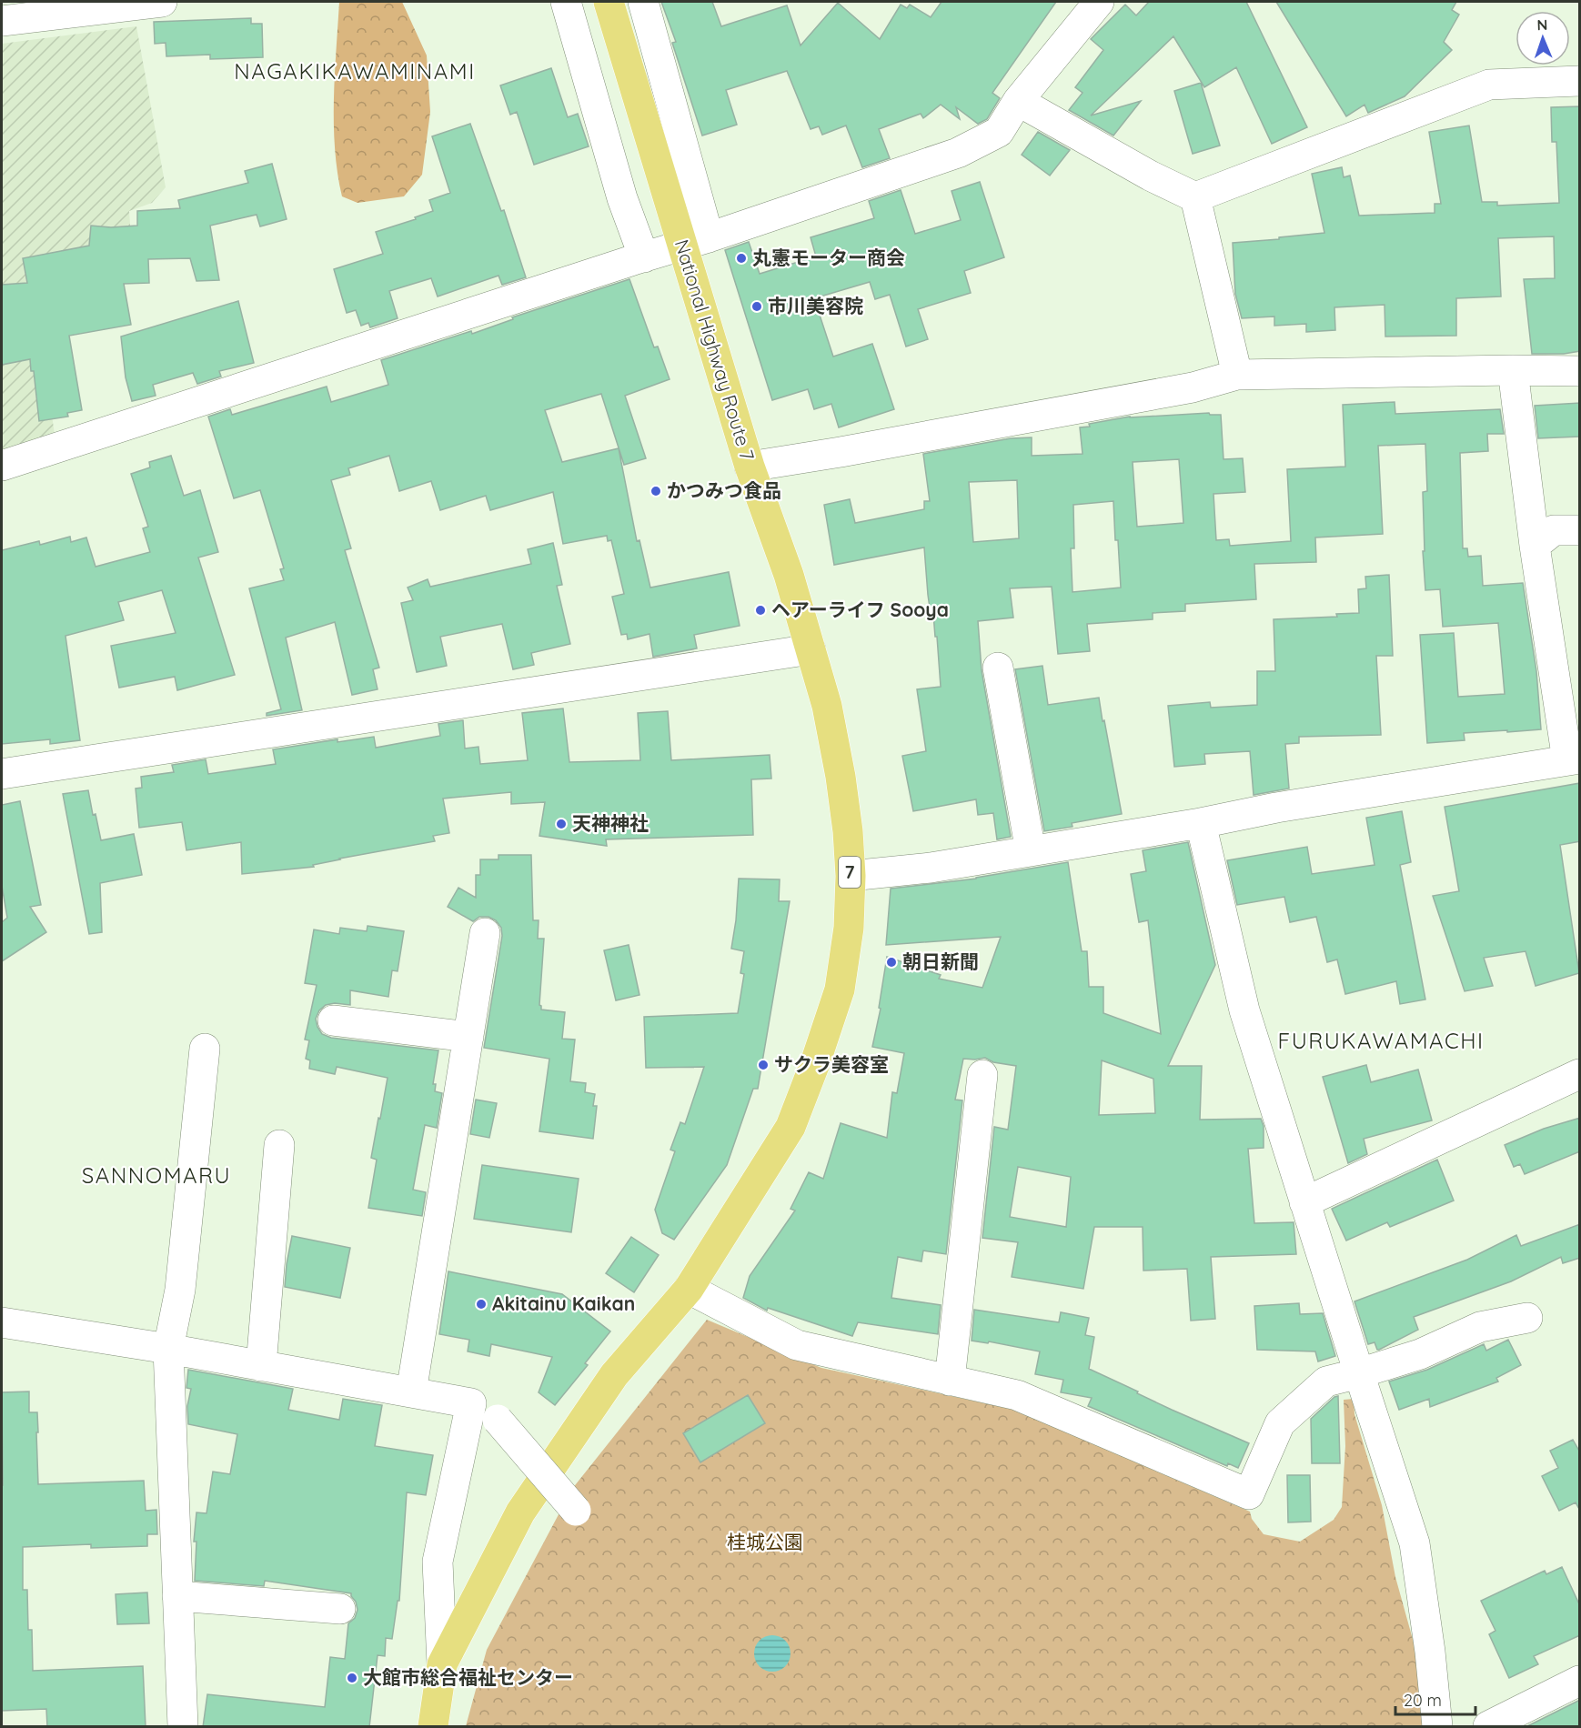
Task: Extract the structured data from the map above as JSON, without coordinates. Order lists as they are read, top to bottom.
{
  "streets": {
    "highway": ["National Highway Route 7", "7"]
  },
  "districts": ["NAGAKIKAWAMINAMI", "FURUKAWAMACHI", "SANNOMARU"],
  "parks": ["桂城公園"],
  "places": [
    "丸憲モーター商会",
    "市川美容院",
    "かつみつ食品",
    "ヘアーライフ Sooya",
    "天神神社",
    "朝日新聞",
    "サクラ美容室",
    "Akitainu Kaikan",
    "大館市総合福祉センター"
  ],
  "scale_bar": "20 m",
  "north": "top"
}
